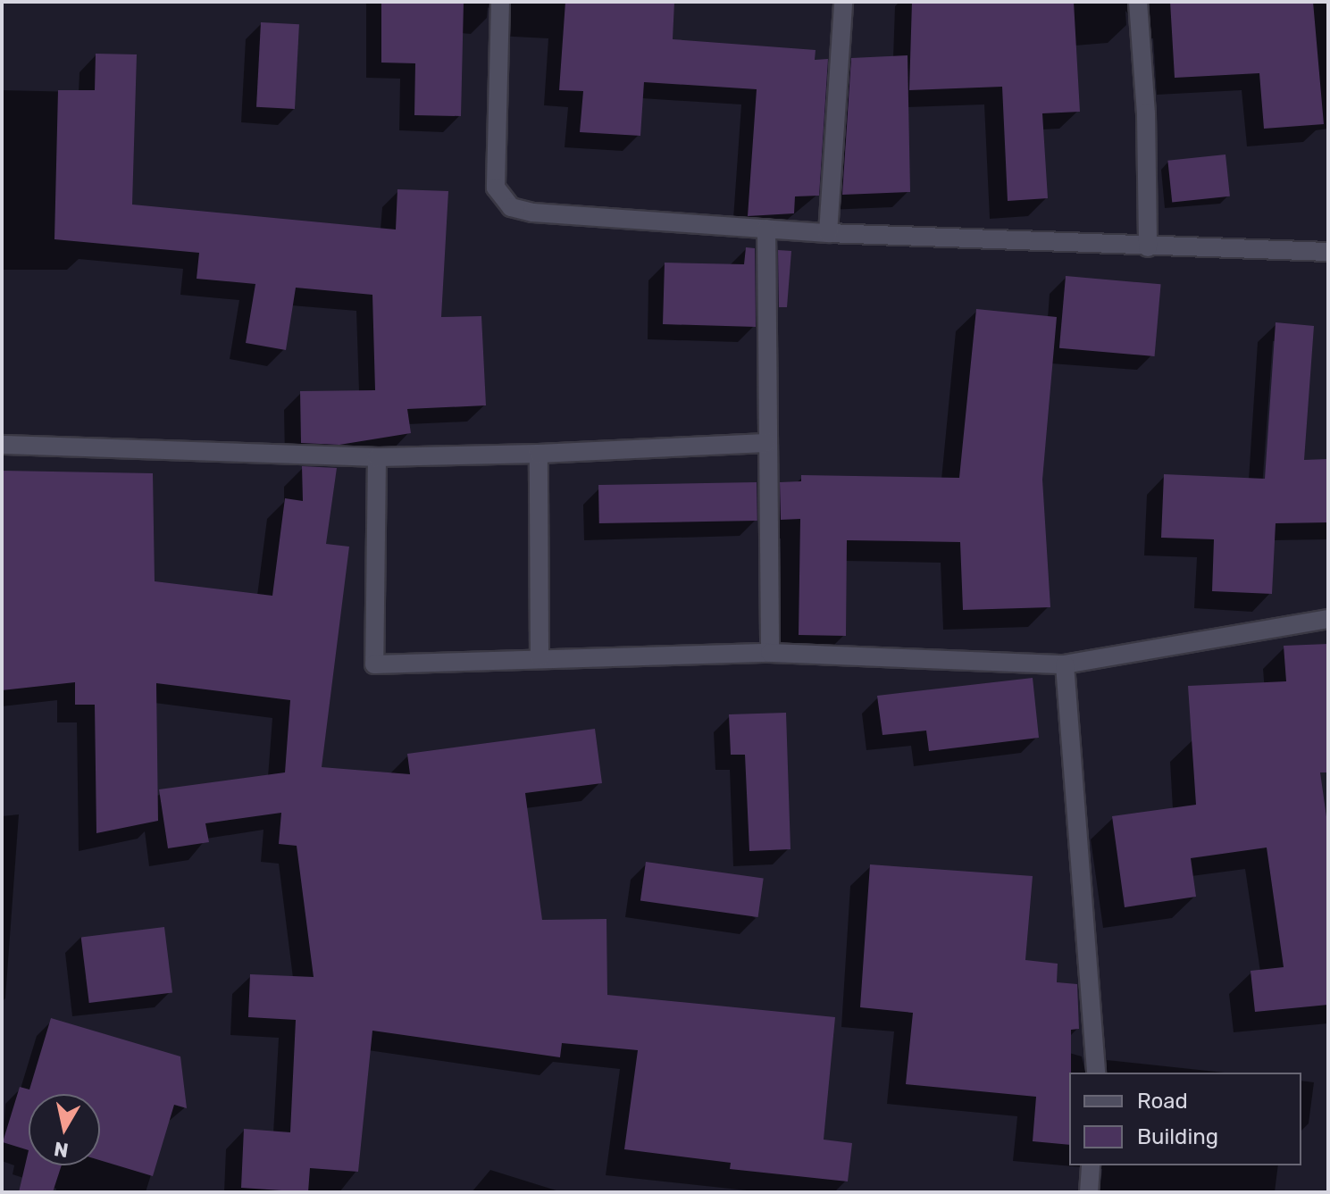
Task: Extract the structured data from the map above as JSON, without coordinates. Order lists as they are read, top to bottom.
{
  "legend": ["Road", "Building"],
  "north": "bottom"
}
